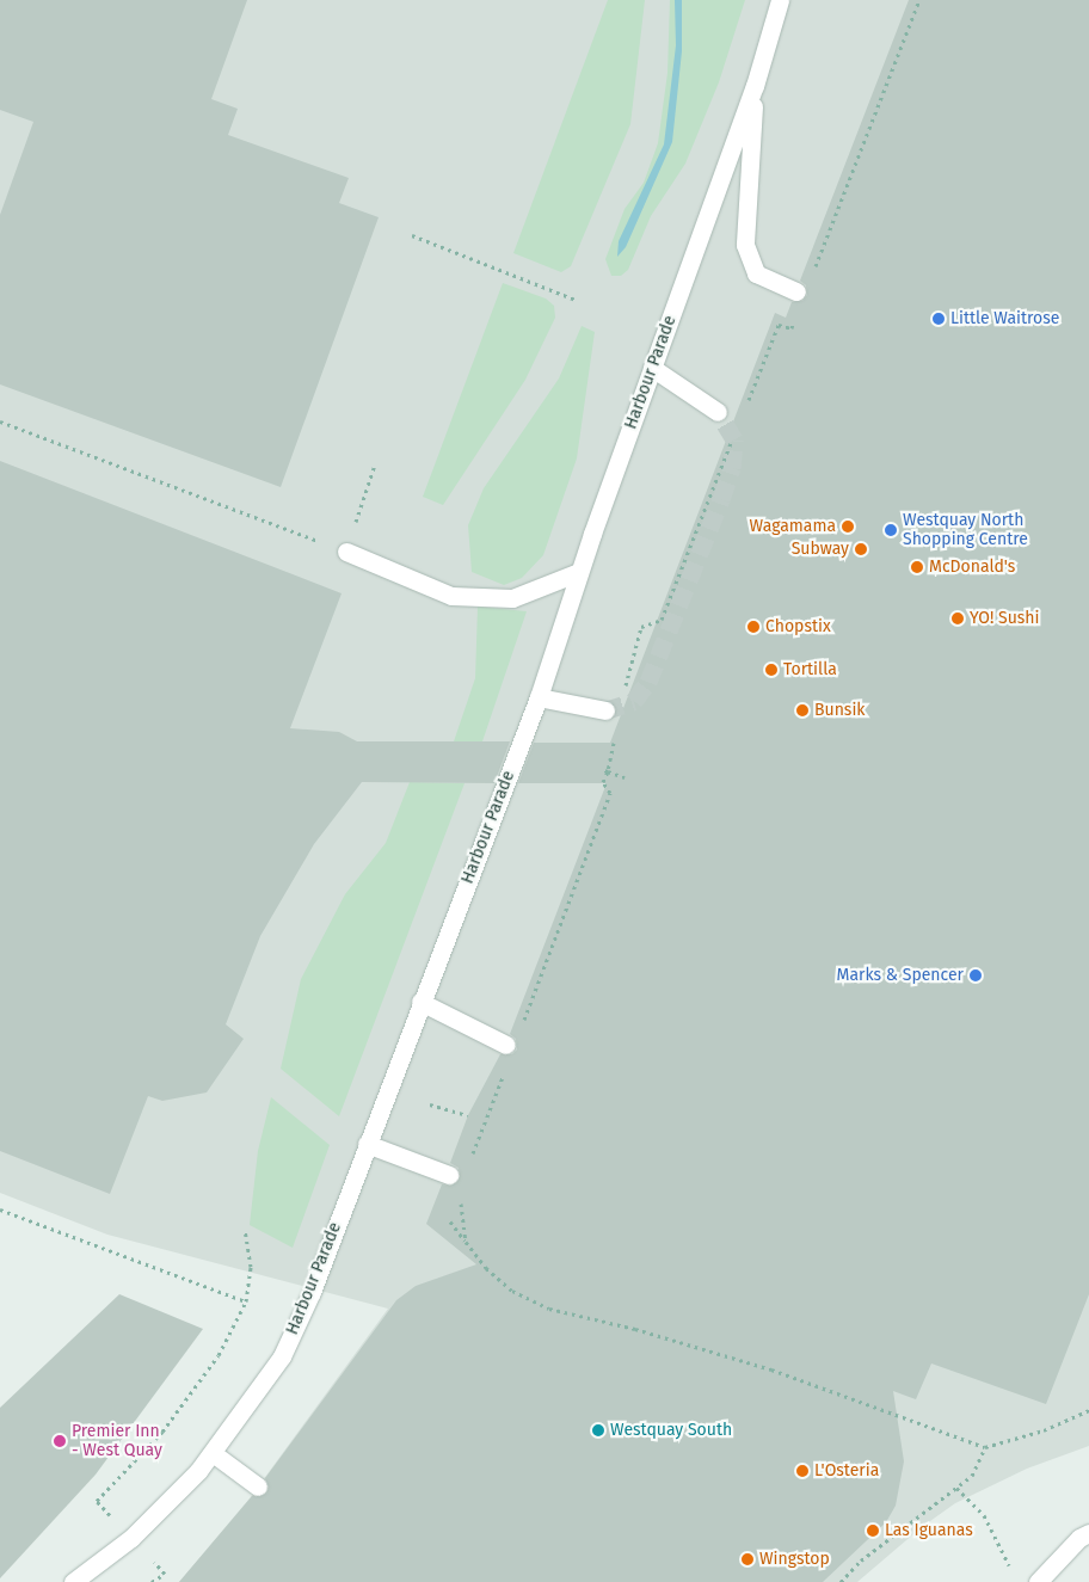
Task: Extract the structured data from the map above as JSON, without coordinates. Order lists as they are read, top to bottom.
{
  "streets": {
    "street": ["Harbour Parade"]
  },
  "places": [
    "Little Waitrose",
    "Wagamama",
    "Westquay North Shopping Centre",
    "Subway",
    "McDonald's",
    "YO! Sushi",
    "Chopstix",
    "Tortilla",
    "Bunsik",
    "Marks & Spencer",
    "Westquay South",
    "Premier Inn - West Quay",
    "L'Osteria",
    "Las Iguanas",
    "Wingstop"
  ]
}
